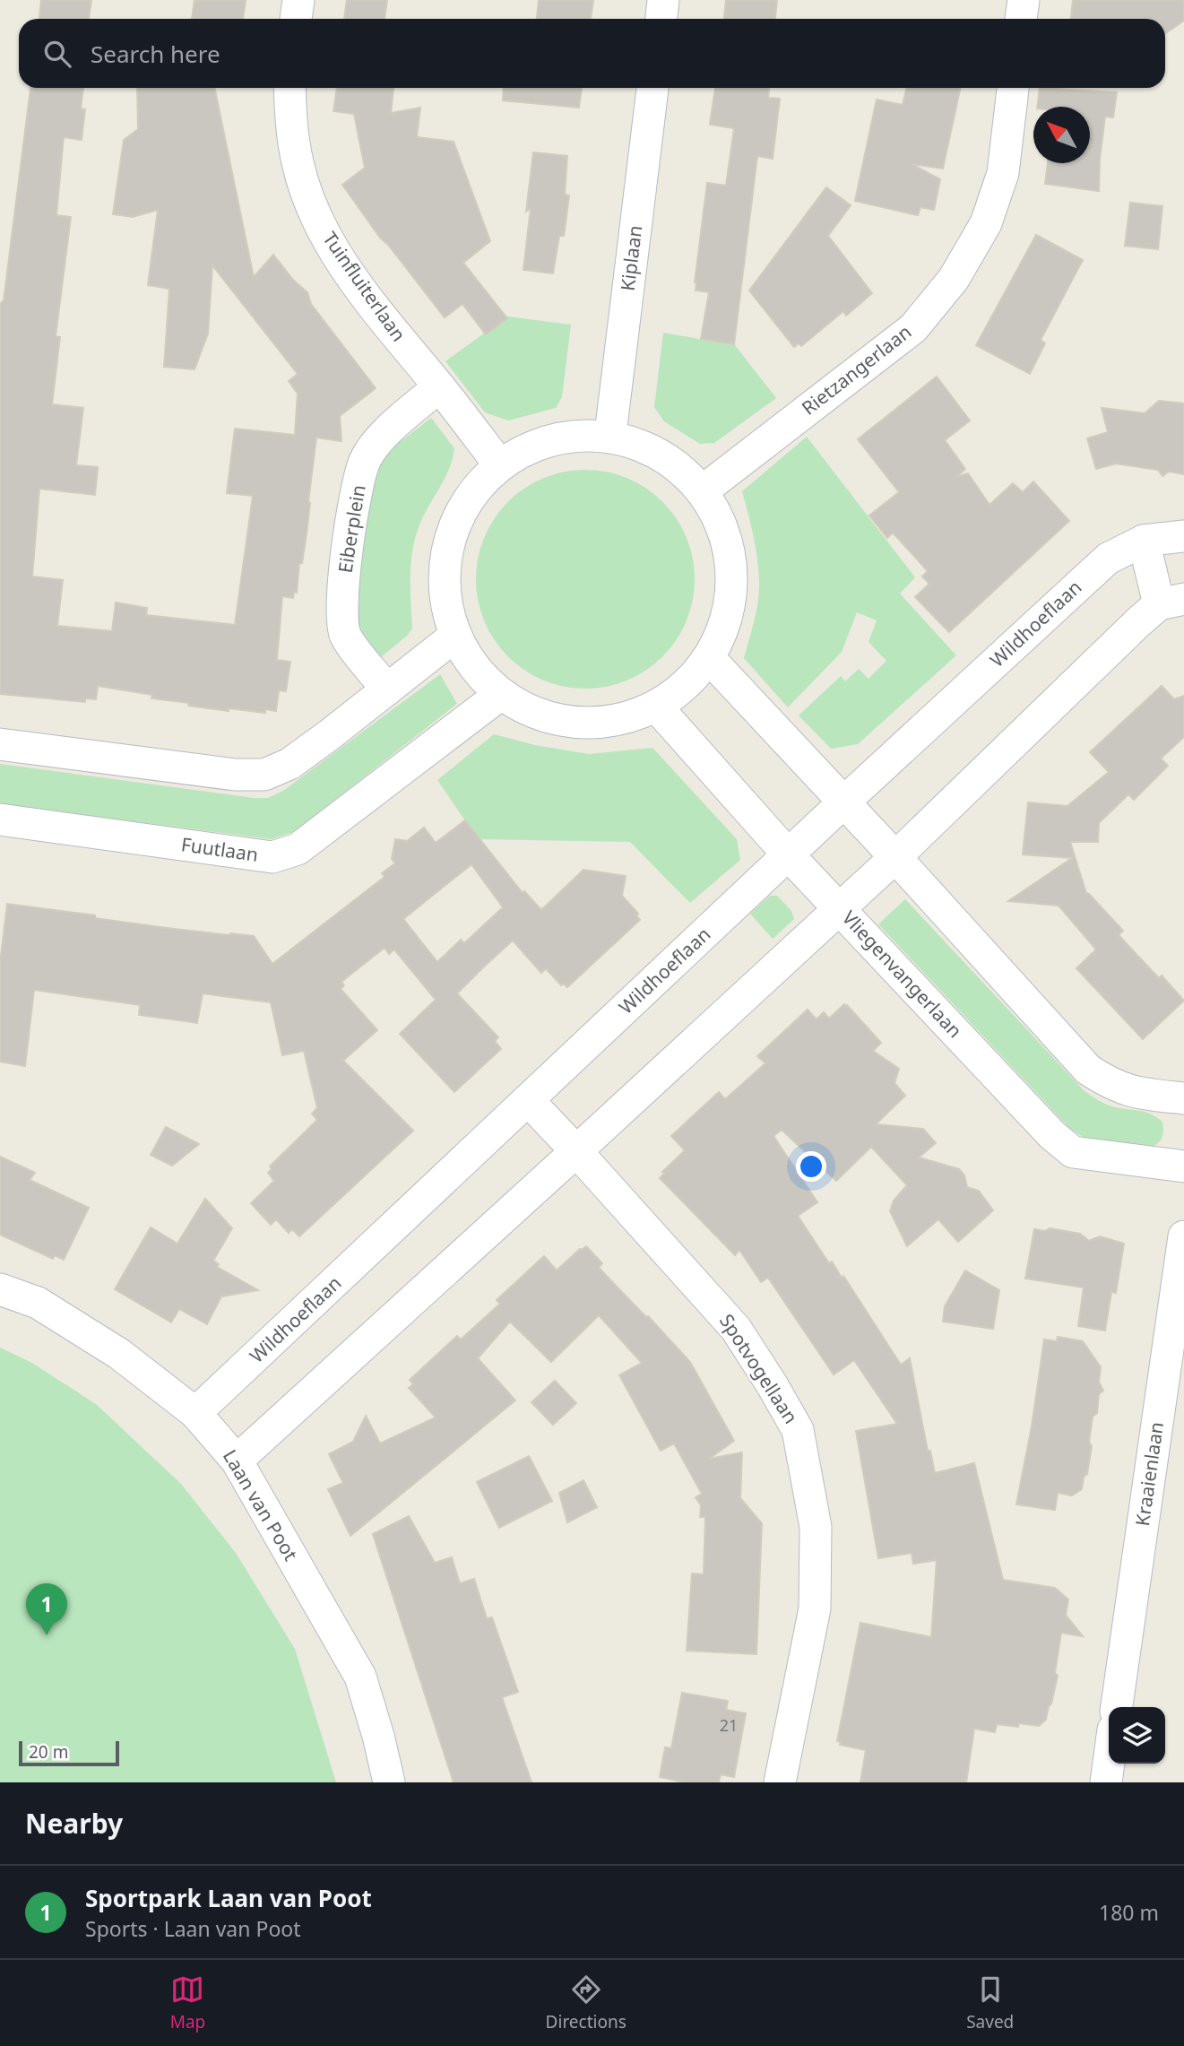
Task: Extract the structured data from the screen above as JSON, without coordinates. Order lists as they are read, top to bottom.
{
  "streets": {
    "street": [
      "Kiplaan",
      "Tuinfluiterlaan",
      "Rietzangerlaan",
      "Eiberplein",
      "Wildhoeflaan",
      "Fuutlaan",
      "Vliegenvangerlaan",
      "Spotvogellaan",
      "Kraaienlaan",
      "Laan van Poot"
    ]
  },
  "crossings": [
    ["Tuinfluiterlaan", "Eiberplein"],
    ["Wildhoeflaan", "Vliegenvangerlaan"],
    ["Wildhoeflaan", "Spotvogellaan"],
    ["Wildhoeflaan", "Laan van Poot"]
  ],
  "house_numbers": ["21"],
  "scale_bar": "20 m",
  "north": "top left",
  "page": {
    "search": "Search here",
    "pins": "1",
    "scale": "20 m",
    "heading": "Nearby",
    "list": [
      {
        "mark": "1",
        "name": "Sportpark Laan van Poot",
        "note": "Sports · Laan van Poot",
        "value": "180 m"
      }
    ],
    "nav": ["Map", "Directions", "Saved"]
  }
}
